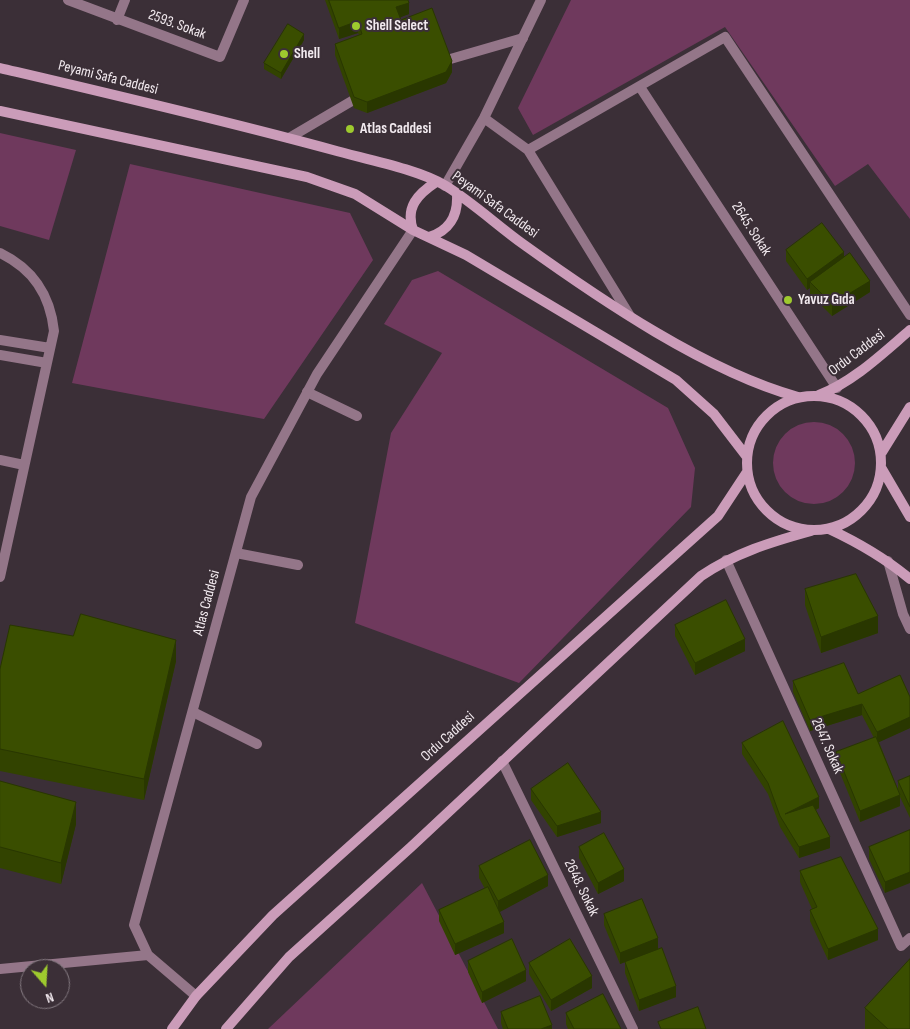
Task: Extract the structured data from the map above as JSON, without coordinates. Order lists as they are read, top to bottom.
{
  "streets": {
    "main road": ["Peyami Safa Caddesi", "Ordu Caddesi"],
    "street": [
      "2593. Sokak",
      "2645. Sokak",
      "Atlas Caddesi",
      "2647. Sokak",
      "2648. Sokak"
    ]
  },
  "crossings": [
    ["Peyami Safa Caddesi", "Ordu Caddesi"],
    ["Peyami Safa Caddesi", "Atlas Caddesi"],
    ["2645. Sokak", "Ordu Caddesi"],
    ["Ordu Caddesi", "Atlas Caddesi"]
  ],
  "places": [
    "Shell Select",
    "Shell",
    "Atlas Caddesi",
    "Yavuz Gıda"
  ],
  "north": "bottom"
}
